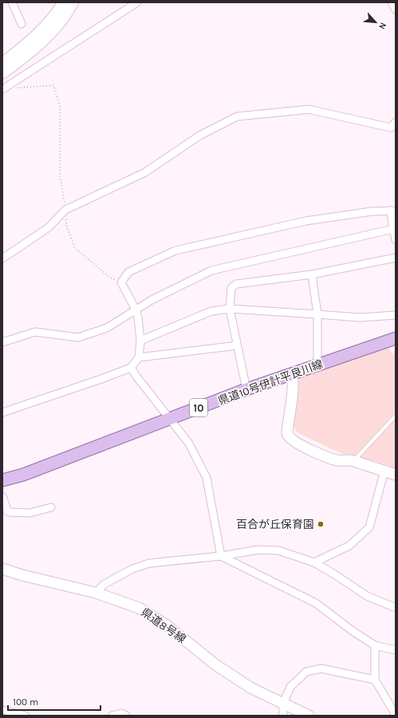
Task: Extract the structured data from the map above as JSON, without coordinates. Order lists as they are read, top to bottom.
{
  "streets": {
    "main road": ["県道10号伊計平良川線", "10", "県道8号線"]
  },
  "places": ["百合が丘保育園"],
  "scale_bar": "100 m",
  "north": "bottom right"
}
